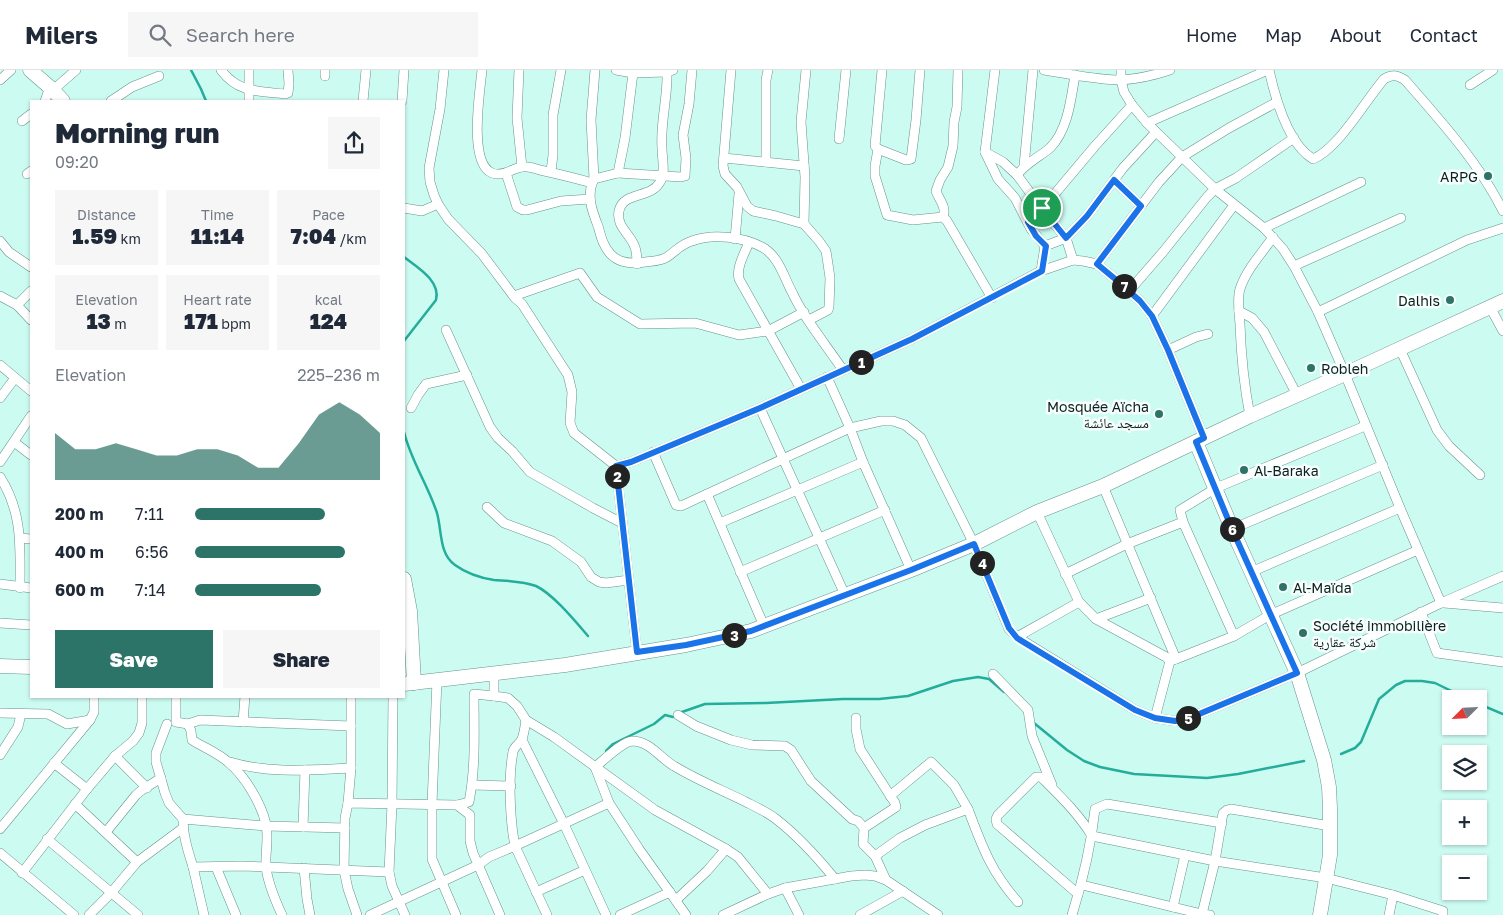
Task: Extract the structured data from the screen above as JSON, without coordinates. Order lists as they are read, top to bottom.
{
  "places": [
    "ARPG",
    "Dalhis",
    "Robleh",
    "Mosquée Aïcha مسجد عائشة",
    "Al-Baraka",
    "Al-Maïda",
    "Société immobilière شركة عقارية"
  ],
  "north": "bottom left",
  "page": {
    "header": "Milers",
    "search": "Search here",
    "nav": [
      "Home",
      "Map",
      "About",
      "Contact"
    ],
    "heading": ["Morning run", "09:20"],
    "stats": [
      ["Distance", "1.59 km"],
      ["Time", "11:14"],
      ["Pace", "7:04 /km"],
      ["Elevation", "13 m"],
      ["Heart rate", "171 bpm"],
      ["kcal", "124"]
    ],
    "pins": [
      "7",
      "1",
      "2",
      "6",
      "4",
      "3",
      "5"
    ],
    "chart": ["Elevation", "225–236 m"],
    "list": [
      {
        "name": "200 m",
        "note": "7:11"
      },
      {
        "name": "400 m",
        "note": "6:56"
      },
      {
        "name": "600 m",
        "note": "7:14"
      }
    ],
    "buttons": ["Save", "Share"],
    "map_buttons": ["+", "−"]
  }
}
